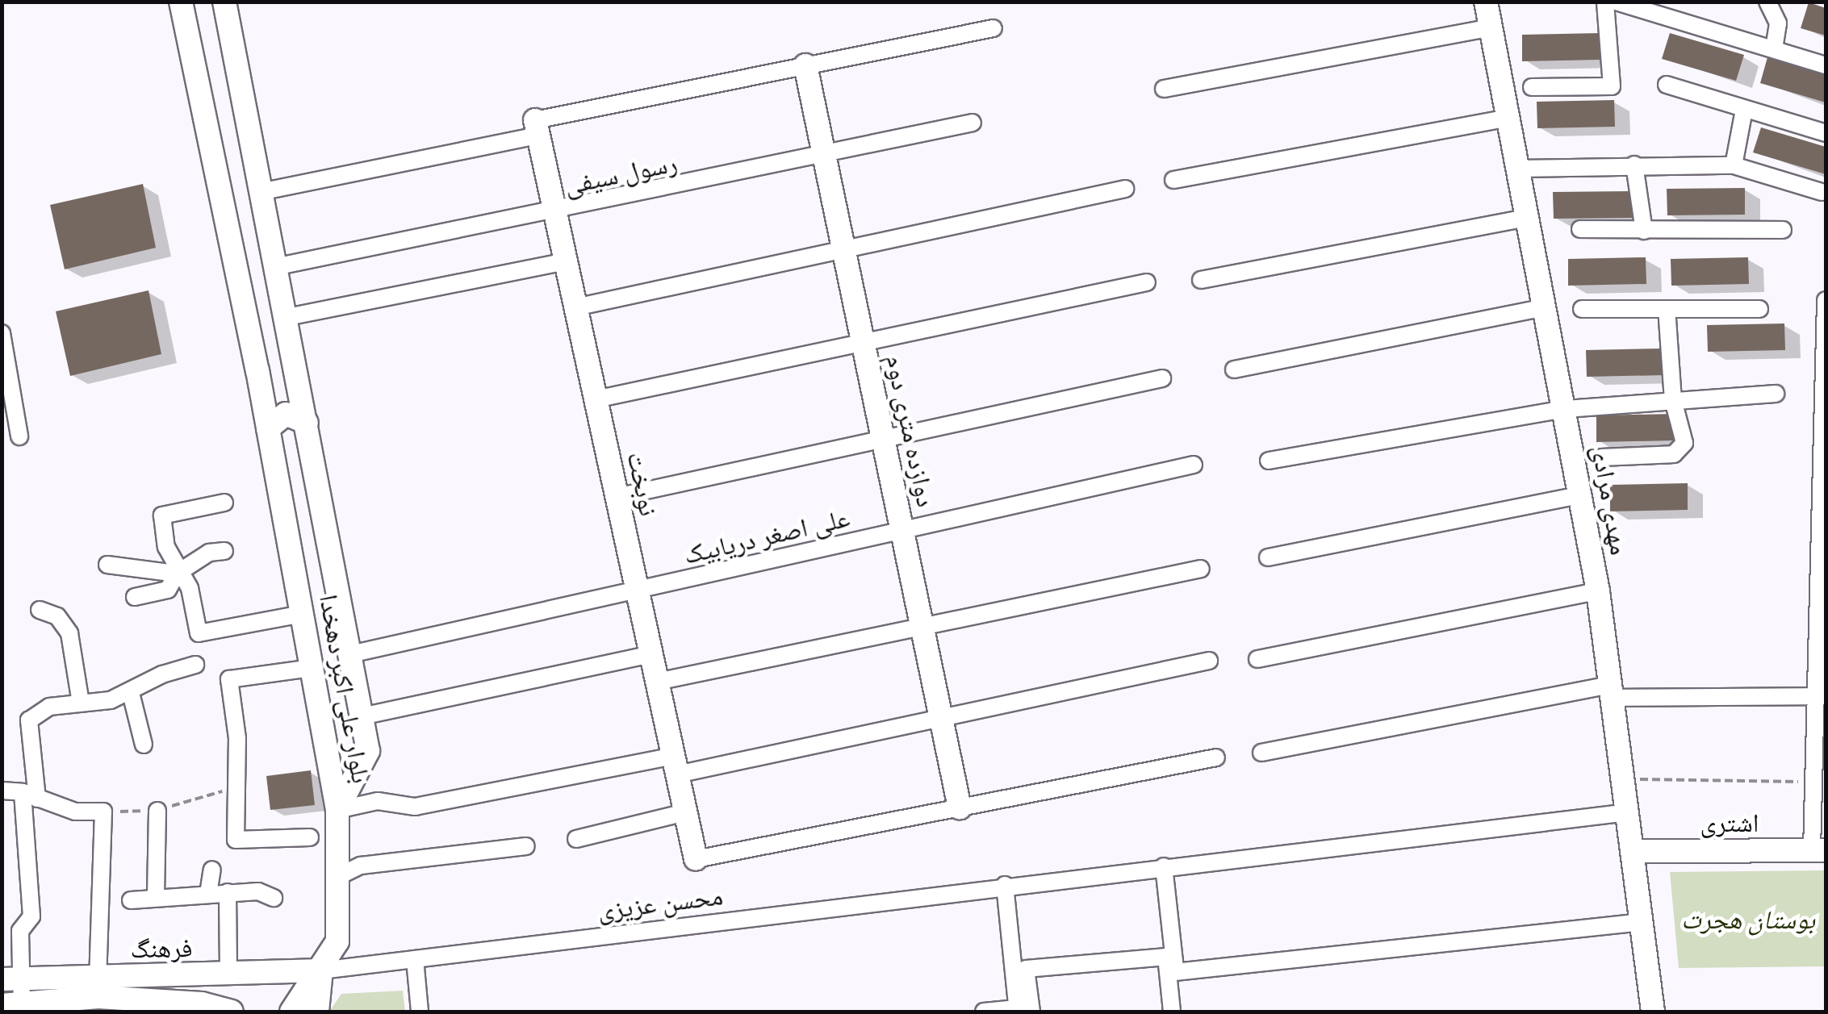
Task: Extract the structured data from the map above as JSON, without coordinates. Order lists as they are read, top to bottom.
{
  "streets": {
    "street": [
      "رسول سیفی",
      "دوازده متری دوم",
      "نوبخت",
      "مهدی مرادی",
      "علی اصغر دریابیک",
      "بلوار علی اکبر دهخدا",
      "اشتری",
      "محسن عزیزی",
      "فرهنگ"
    ]
  },
  "crossings": [
    ["رسول سیفی", "دوازده متری دوم"],
    ["رسول سیفی", "نوبخت"],
    ["رسول سیفی", "بلوار علی اکبر دهخدا"],
    ["دوازده متری دوم", "علی اصغر دریابیک"],
    ["نوبخت", "علی اصغر دریابیک"],
    ["مهدی مرادی", "اشتری"],
    ["مهدی مرادی", "محسن عزیزی"],
    ["علی اصغر دریابیک", "بلوار علی اکبر دهخدا"],
    ["محسن عزیزی", "فرهنگ"]
  ],
  "parks": ["بوستان هجرت"]
}
